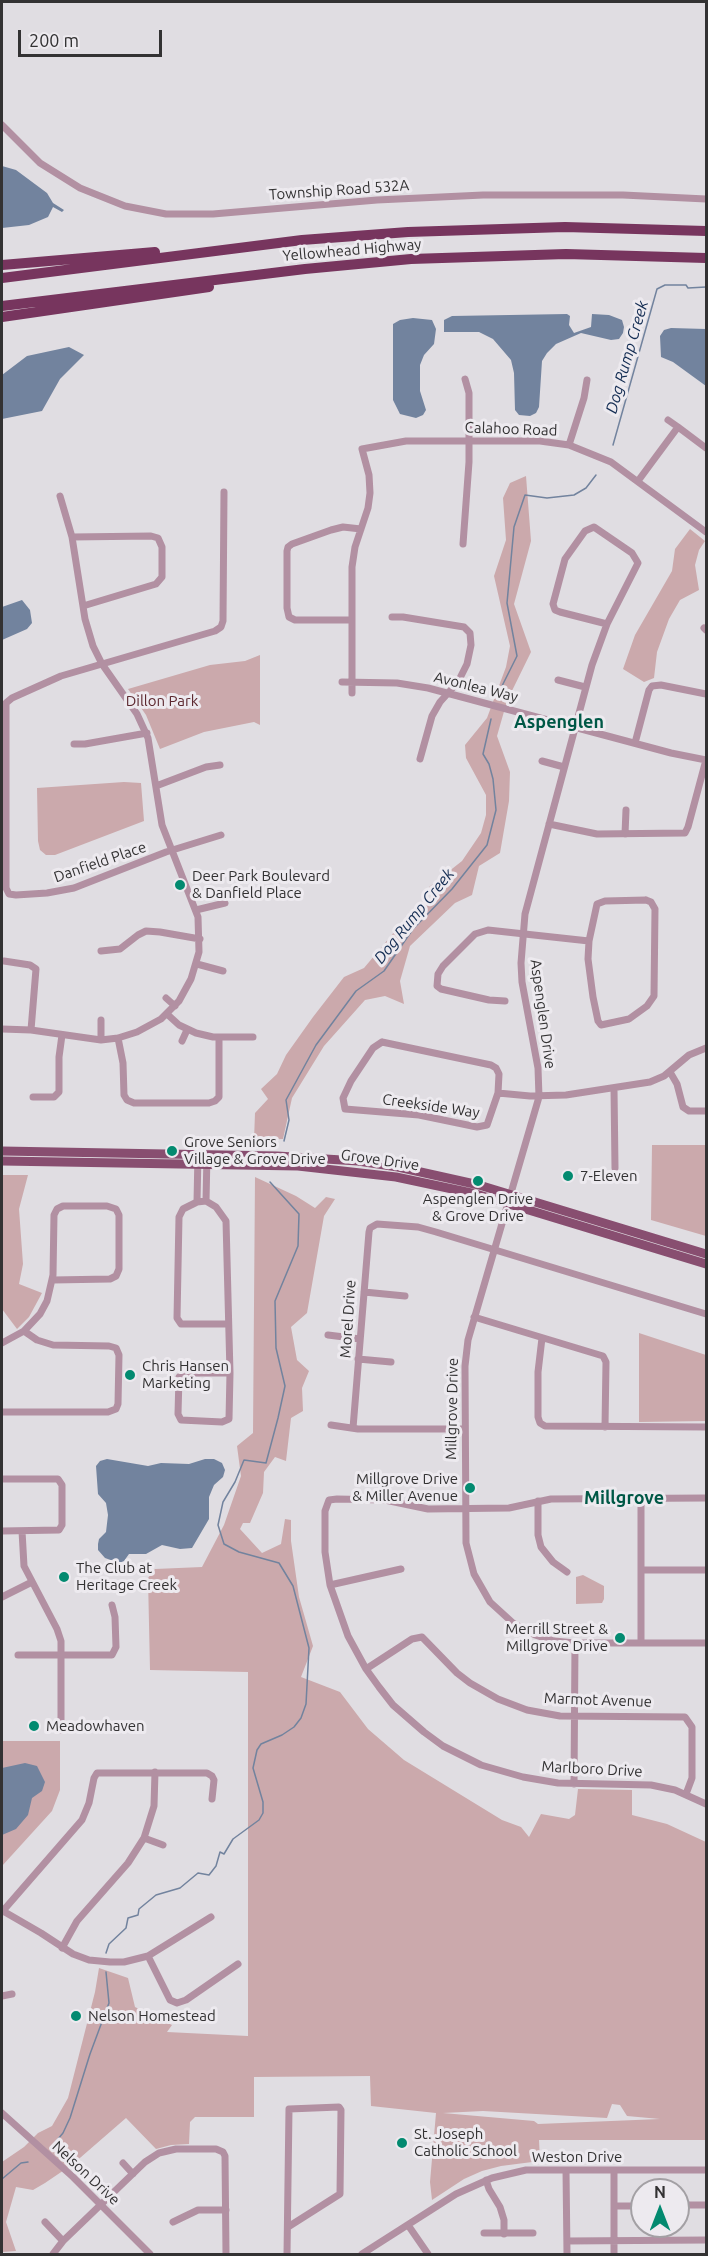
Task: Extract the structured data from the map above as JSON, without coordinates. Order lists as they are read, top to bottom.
{
  "streets": {
    "highway": ["Yellowhead Highway"],
    "main road": ["Grove Drive"],
    "street": [
      "Township Road 532A",
      "Calahoo Road",
      "Avonlea Way",
      "Danfield Place",
      "Aspenglen Drive",
      "Creekside Way",
      "Morel Drive",
      "Millgrove Drive",
      "Marmot Avenue",
      "Marlboro Drive",
      "Weston Drive",
      "Nelson Drive"
    ]
  },
  "crossings": [
    ["Avonlea Way", "Aspenglen Drive"],
    ["Aspenglen Drive", "Creekside Way"],
    ["Aspenglen Drive", "Grove Drive"],
    ["Aspenglen Drive", "Millgrove Drive"],
    ["Grove Drive", "Millgrove Drive"],
    ["Morel Drive", "Millgrove Drive"],
    ["Millgrove Drive", "Marlboro Drive"],
    ["Marmot Avenue", "Marlboro Drive"]
  ],
  "districts": ["Aspenglen", "Millgrove"],
  "water": ["Dog Rump Creek"],
  "parks": ["Dillon Park"],
  "places": [
    "Deer Park Boulevard & Danfield Place",
    "Grove Seniors Village & Grove Drive",
    "7-Eleven",
    "Aspenglen Drive & Grove Drive",
    "Chris Hansen Marketing",
    "Millgrove Drive & Miller Avenue",
    "The Club at Heritage Creek",
    "Merrill Street & Millgrove Drive",
    "Meadowhaven",
    "Nelson Homestead",
    "St. Joseph Catholic School"
  ],
  "scale_bar": "200 m",
  "north": "top"
}
